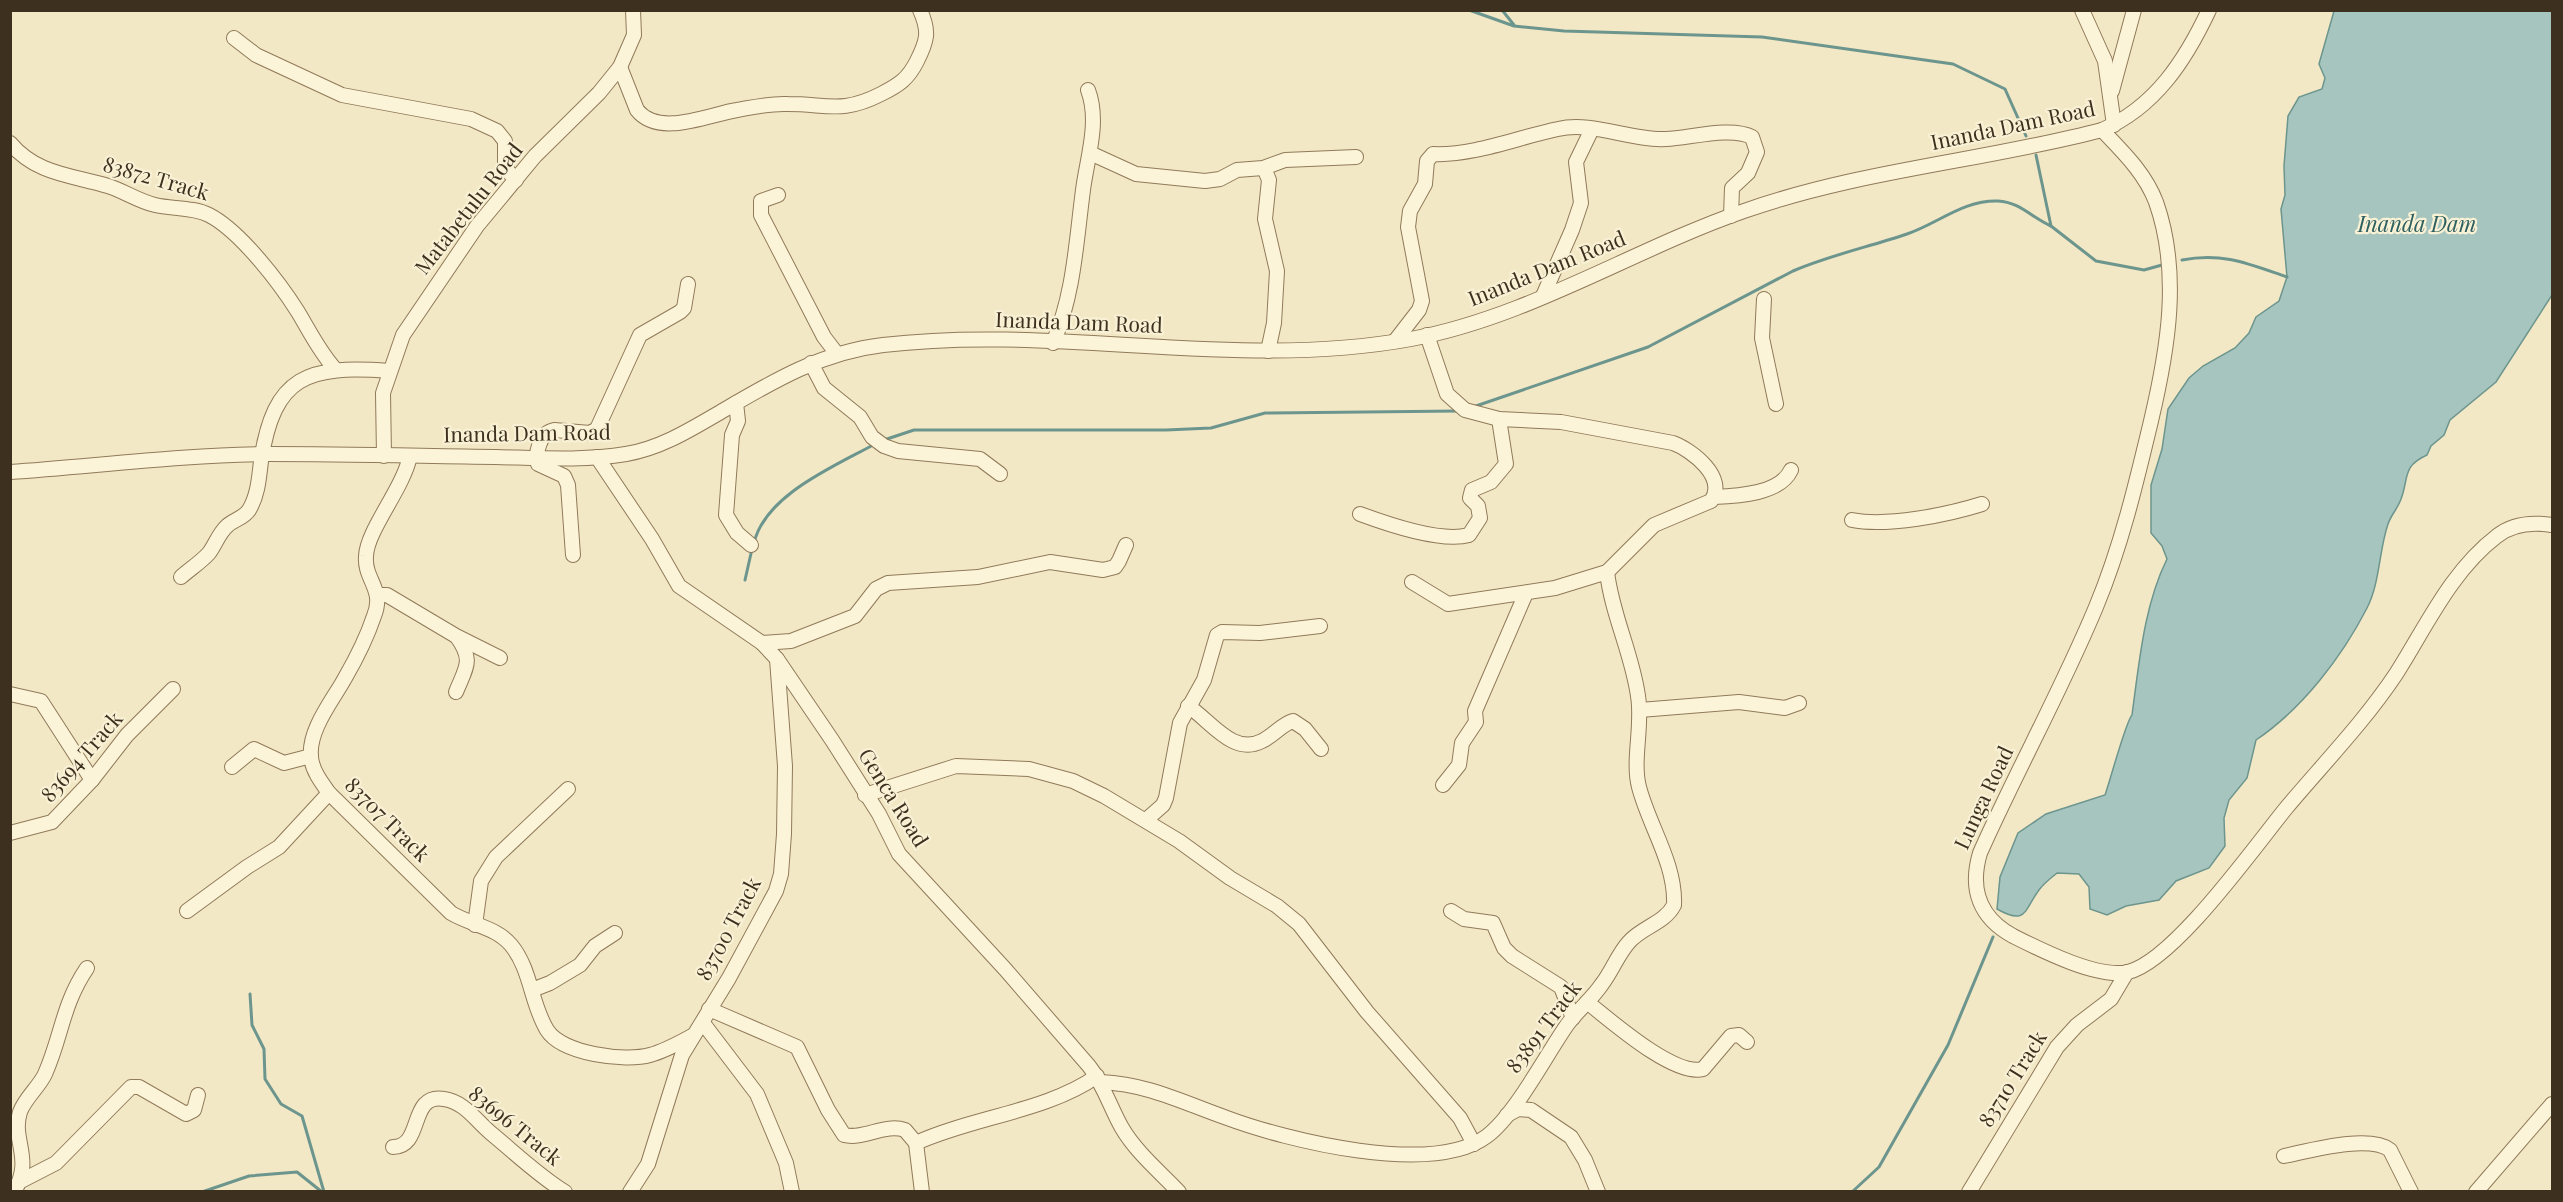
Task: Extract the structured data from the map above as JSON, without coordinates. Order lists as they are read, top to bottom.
{
  "streets": {
    "street": [
      "Inanda Dam Road",
      "83872 Track",
      "Matabetulu Road",
      "83694 Track",
      "Genca Road",
      "Lunga Road",
      "83707 Track",
      "83700 Track",
      "83891 Track",
      "83710 Track",
      "83696 Track"
    ]
  },
  "crossings": [
    ["Inanda Dam Road", "Matabetulu Road"],
    ["Inanda Dam Road", "Genca Road"],
    ["Inanda Dam Road", "Lunga Road"],
    ["Genca Road", "83700 Track"],
    ["Genca Road", "83891 Track"],
    ["Lunga Road", "83710 Track"]
  ],
  "water": ["Inanda Dam"]
}
